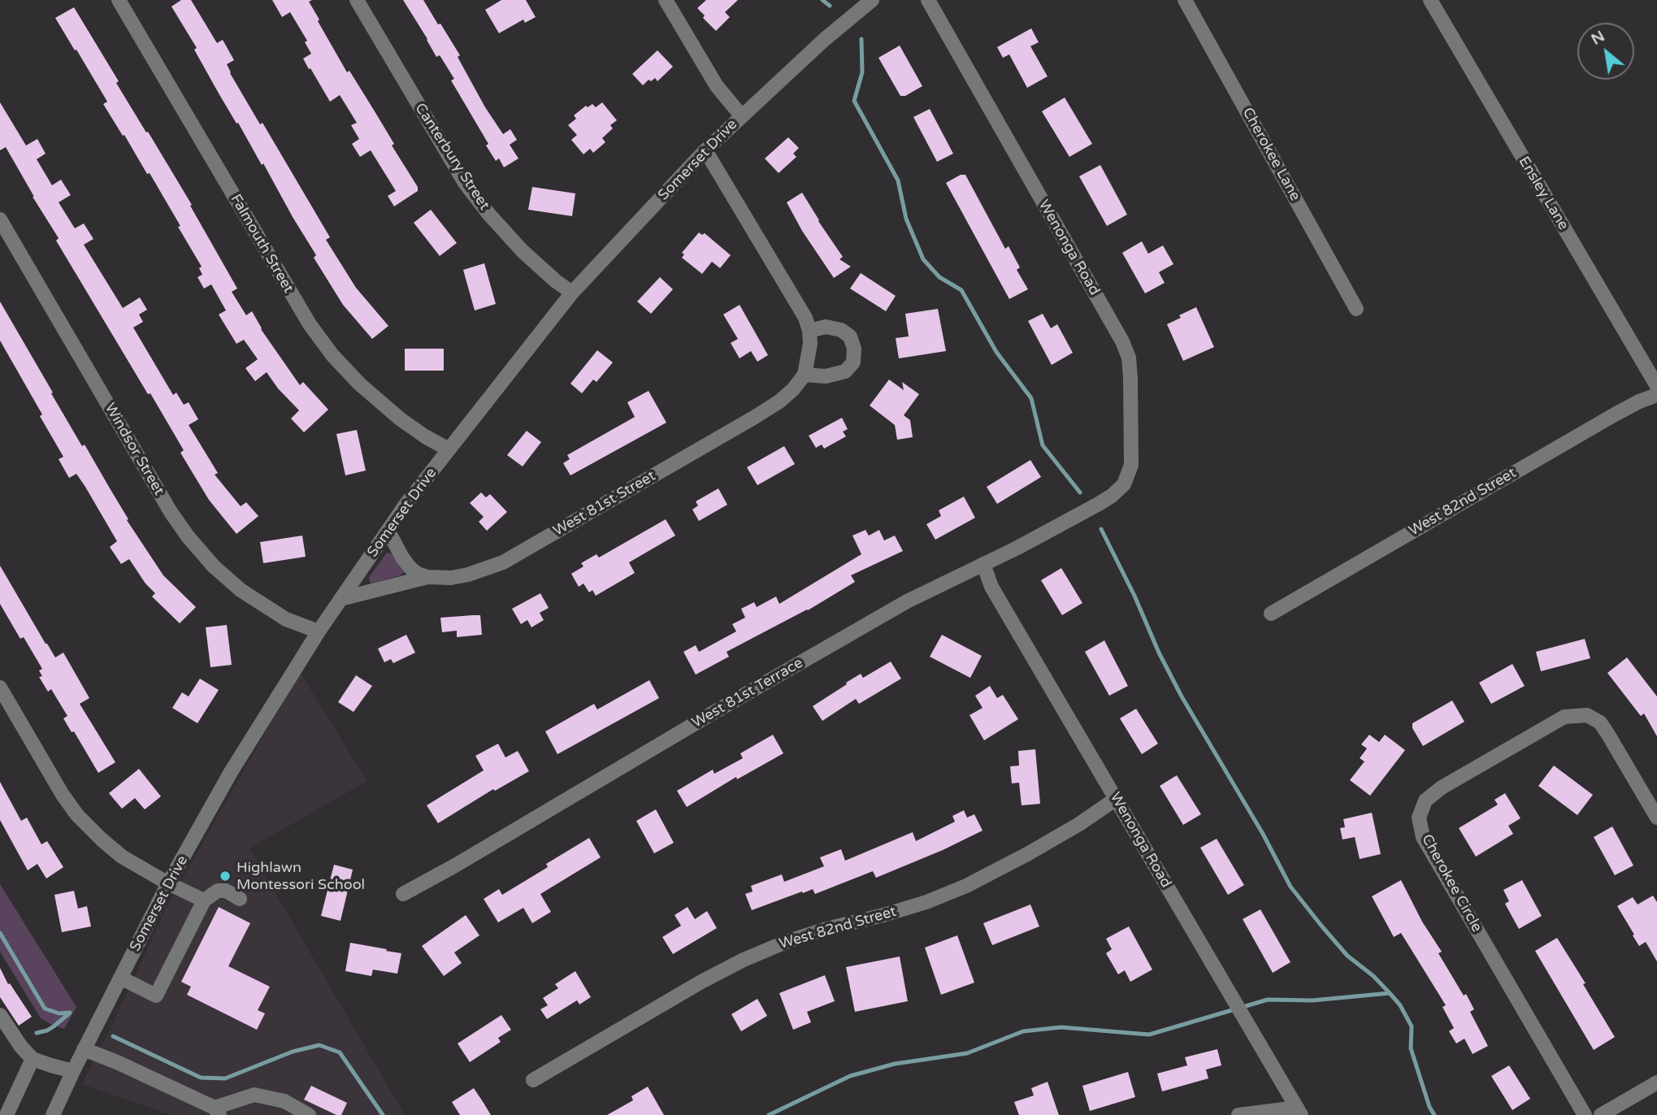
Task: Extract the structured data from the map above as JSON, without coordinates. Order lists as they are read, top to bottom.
{
  "streets": {
    "street": [
      "Cherokee Lane",
      "Canterbury Street",
      "Somerset Drive",
      "Ensley Lane",
      "Falmouth Street",
      "Wenonga Road",
      "Windsor Street",
      "West 82nd Street",
      "West 81st Street",
      "West 81st Terrace",
      "Cherokee Circle"
    ]
  },
  "crossings": [
    ["Canterbury Street", "Somerset Drive"],
    ["Somerset Drive", "Falmouth Street"],
    ["Somerset Drive", "Windsor Street"],
    ["Somerset Drive", "West 81st Street"],
    ["Wenonga Road", "West 82nd Street"],
    ["Wenonga Road", "West 81st Terrace"]
  ],
  "places": ["Highlawn Montessori School"],
  "north": "top left"
}
